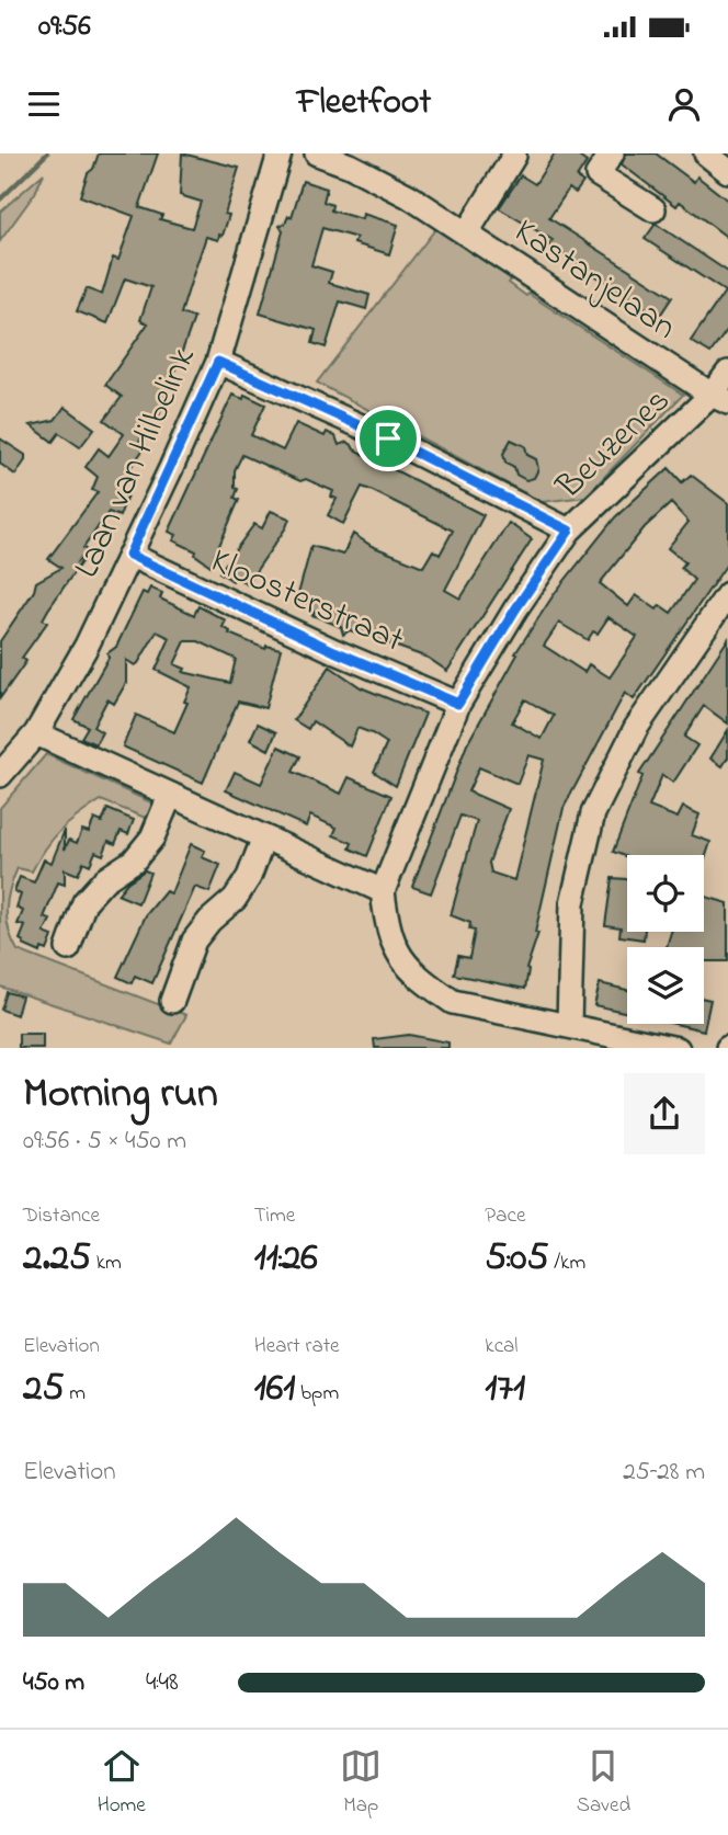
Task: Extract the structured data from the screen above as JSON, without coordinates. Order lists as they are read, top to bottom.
{
  "streets": {
    "street": [
      "Kastanjelaan",
      "Beuzenes",
      "Laan van Hilbelink",
      "Kloosterstraat"
    ]
  },
  "crossings": [
    ["Kastanjelaan", "Beuzenes"],
    ["Beuzenes", "Kloosterstraat"],
    ["Laan van Hilbelink", "Kloosterstraat"]
  ],
  "page": {
    "status": "09:56",
    "header": "Fleetfoot",
    "heading": ["Morning run", "09:56 · 5 × 450 m"],
    "stats": [
      ["Distance", "2.25 km"],
      ["Time", "11:26"],
      ["Pace", "5:05 /km"],
      ["Elevation", "25 m"],
      ["Heart rate", "161 bpm"],
      ["kcal", "171"]
    ],
    "chart": ["Elevation", "25–28 m"],
    "list": [
      {
        "name": "450 m",
        "note": "4:48"
      }
    ],
    "tabs": ["Home", "Map", "Saved"]
  }
}
